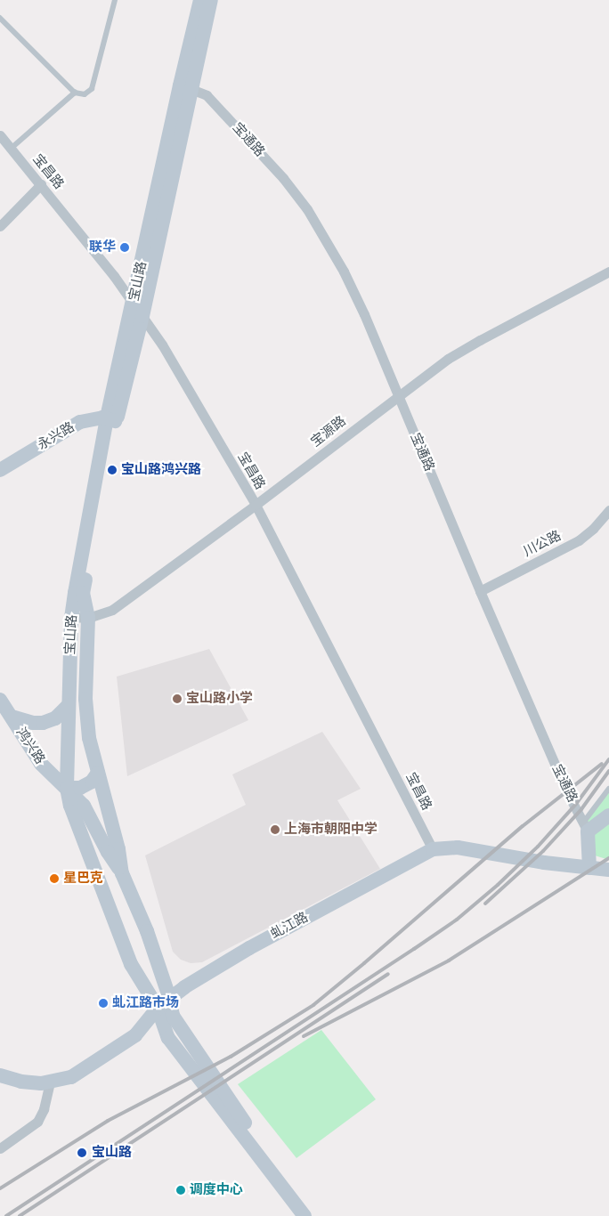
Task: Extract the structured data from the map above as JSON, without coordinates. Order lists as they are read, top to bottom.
{
  "streets": {
    "main road": [
      "宝通路",
      "宝山路",
      "永兴路",
      "鸿兴路",
      "虬江路"
    ],
    "street": ["宝昌路", "宝源路", "川公路"]
  },
  "crossings": [
    ["宝通路", "宝山路"],
    ["宝通路", "宝源路"],
    ["宝通路", "川公路"],
    ["宝通路", "虬江路"],
    ["宝昌路", "宝山路"],
    ["宝昌路", "宝源路"],
    ["宝昌路", "虬江路"],
    ["宝山路", "宝源路"],
    ["宝山路", "永兴路"],
    ["宝山路", "鸿兴路"],
    ["宝山路", "虬江路"]
  ],
  "places": [
    "联华",
    "宝山路鸿兴路",
    "宝山路小学",
    "上海市朝阳中学",
    "星巴克",
    "虬江路市场",
    "宝山路",
    "调度中心"
  ]
}
